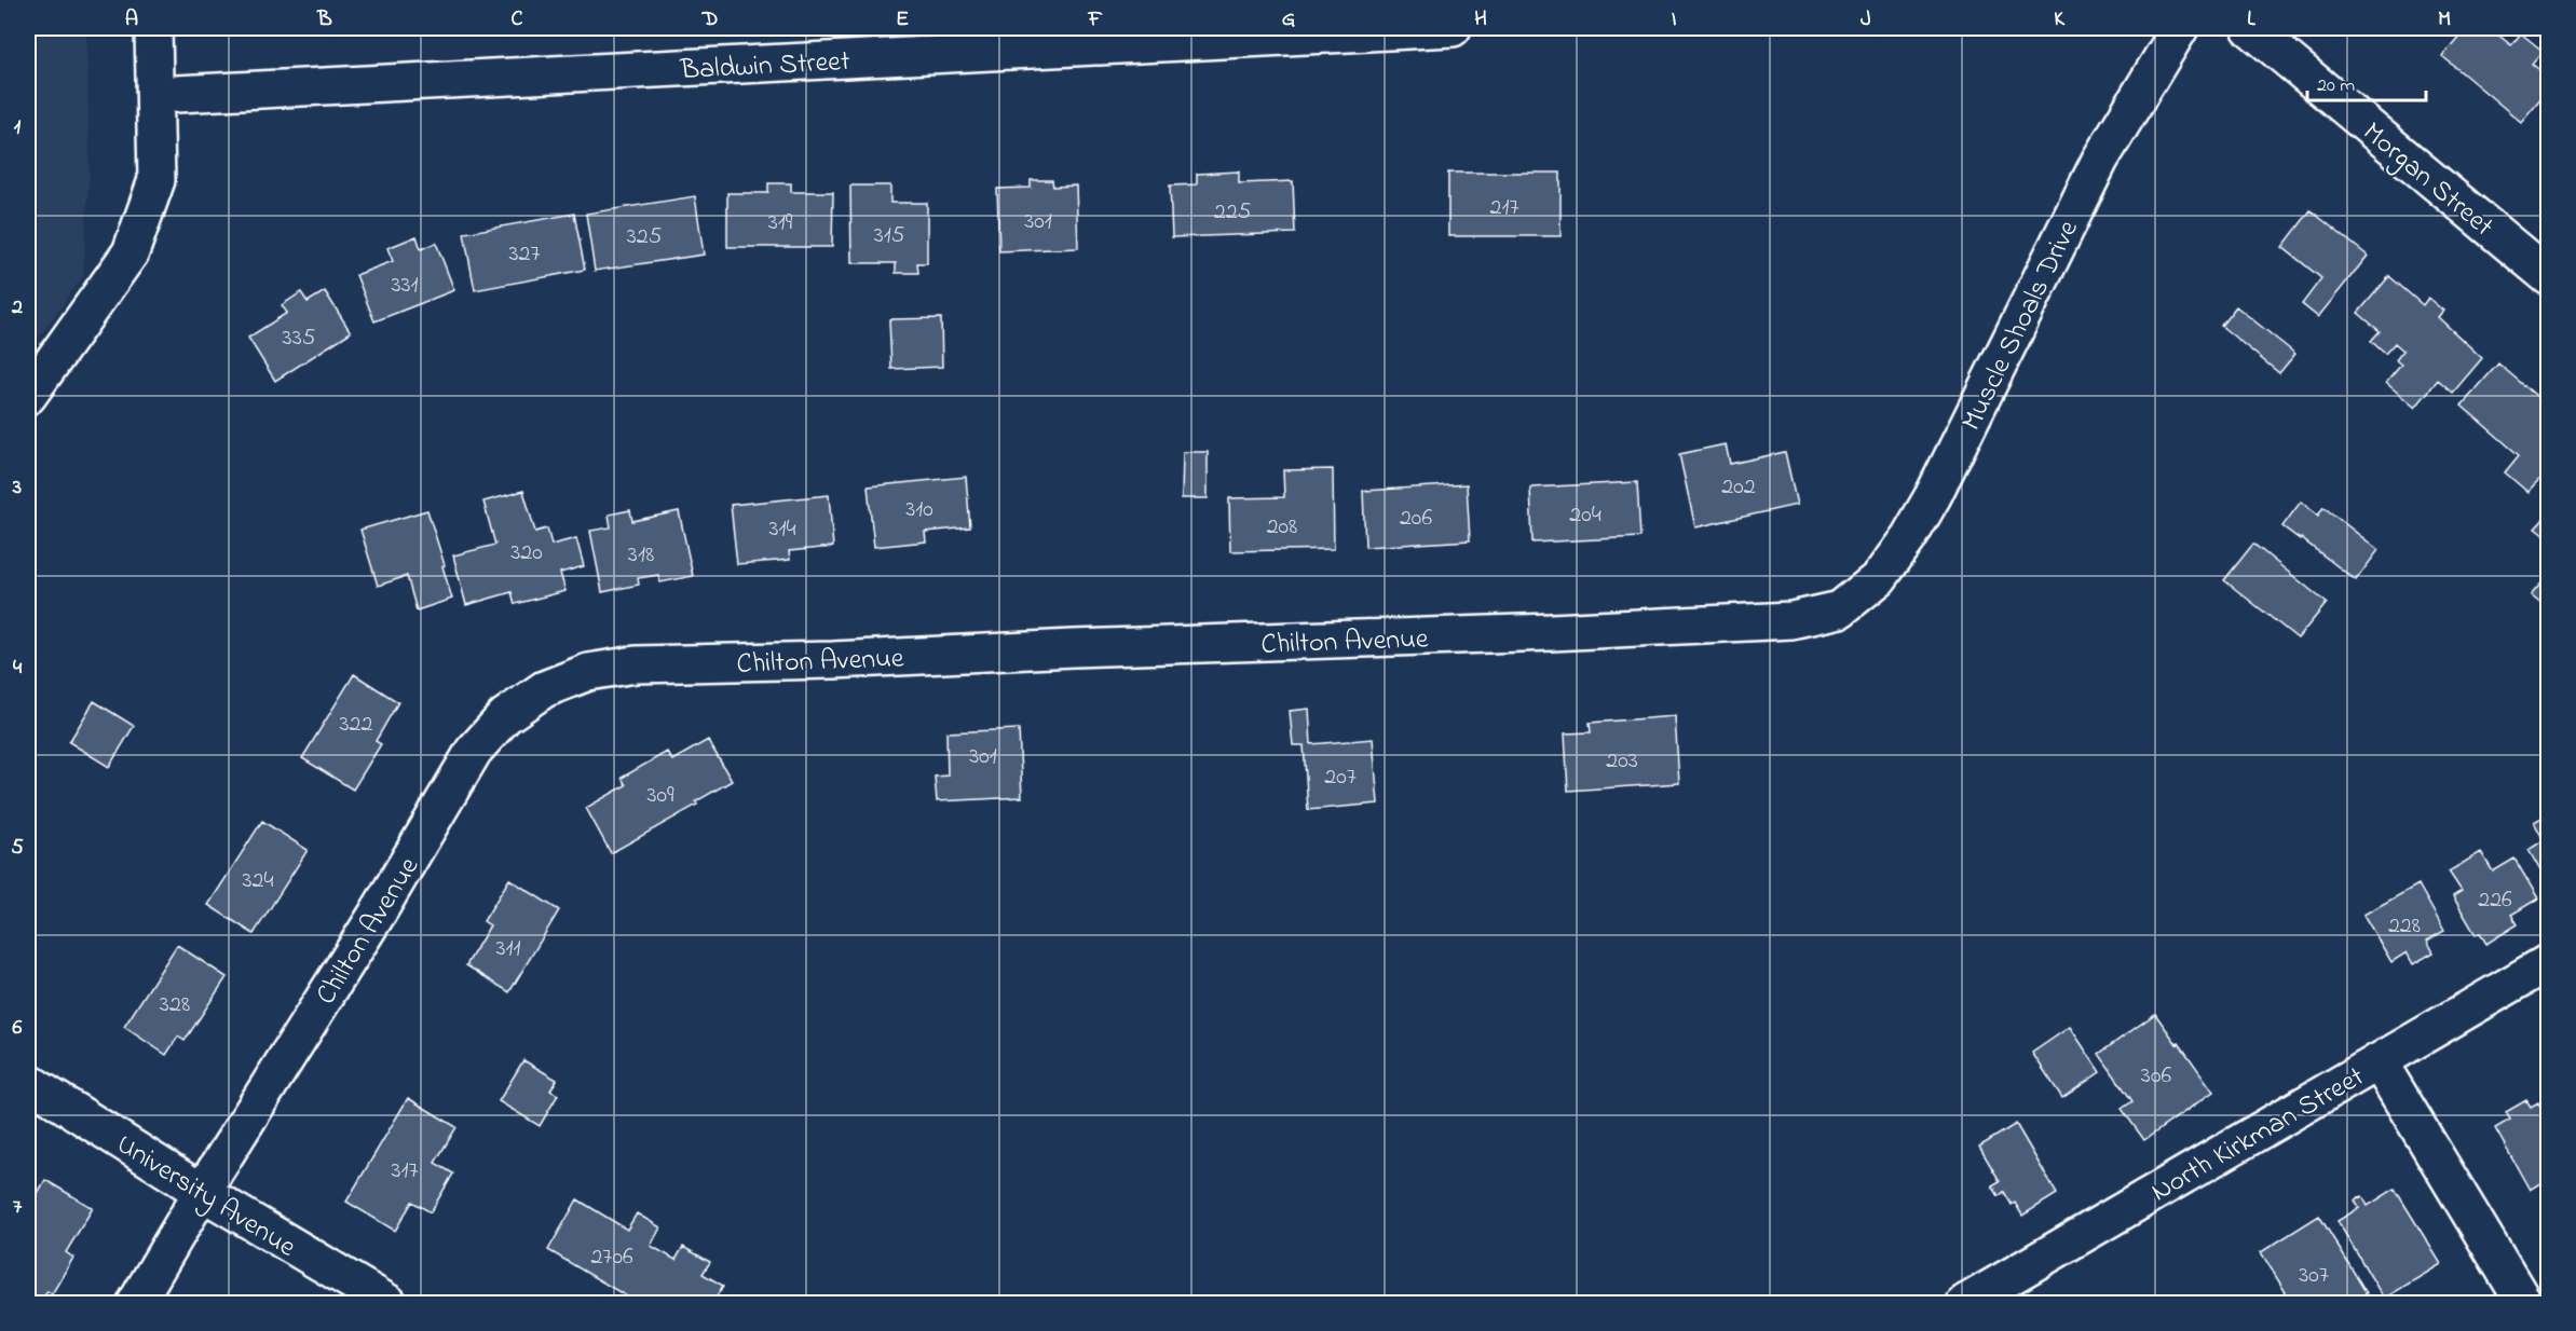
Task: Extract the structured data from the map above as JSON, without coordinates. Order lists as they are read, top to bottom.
{
  "streets": {
    "street": [
      "Baldwin Street",
      "Morgan Street",
      "Muscle Shoals Drive",
      "Chilton Avenue",
      "North Kirkman Street",
      "University Avenue"
    ]
  },
  "crossings": [
    ["Muscle Shoals Drive", "Chilton Avenue"],
    ["Chilton Avenue", "University Avenue"]
  ],
  "house_numbers": [
    "217",
    "225",
    "301",
    "319",
    "315",
    "325",
    "327",
    "331",
    "335",
    "202",
    "310",
    "204",
    "206",
    "208",
    "314",
    "320",
    "318",
    "322",
    "301",
    "203",
    "207",
    "309",
    "324",
    "226",
    "228",
    "311",
    "328",
    "306",
    "317",
    "2706",
    "307"
  ],
  "scale_bar": "20 m",
  "grid": {
    "columns": [
      "A",
      "B",
      "C",
      "D",
      "E",
      "F",
      "G",
      "H",
      "I",
      "J",
      "K",
      "L",
      "M"
    ],
    "rows": [
      "1",
      "2",
      "3",
      "4",
      "5",
      "6",
      "7"
    ]
  }
}
